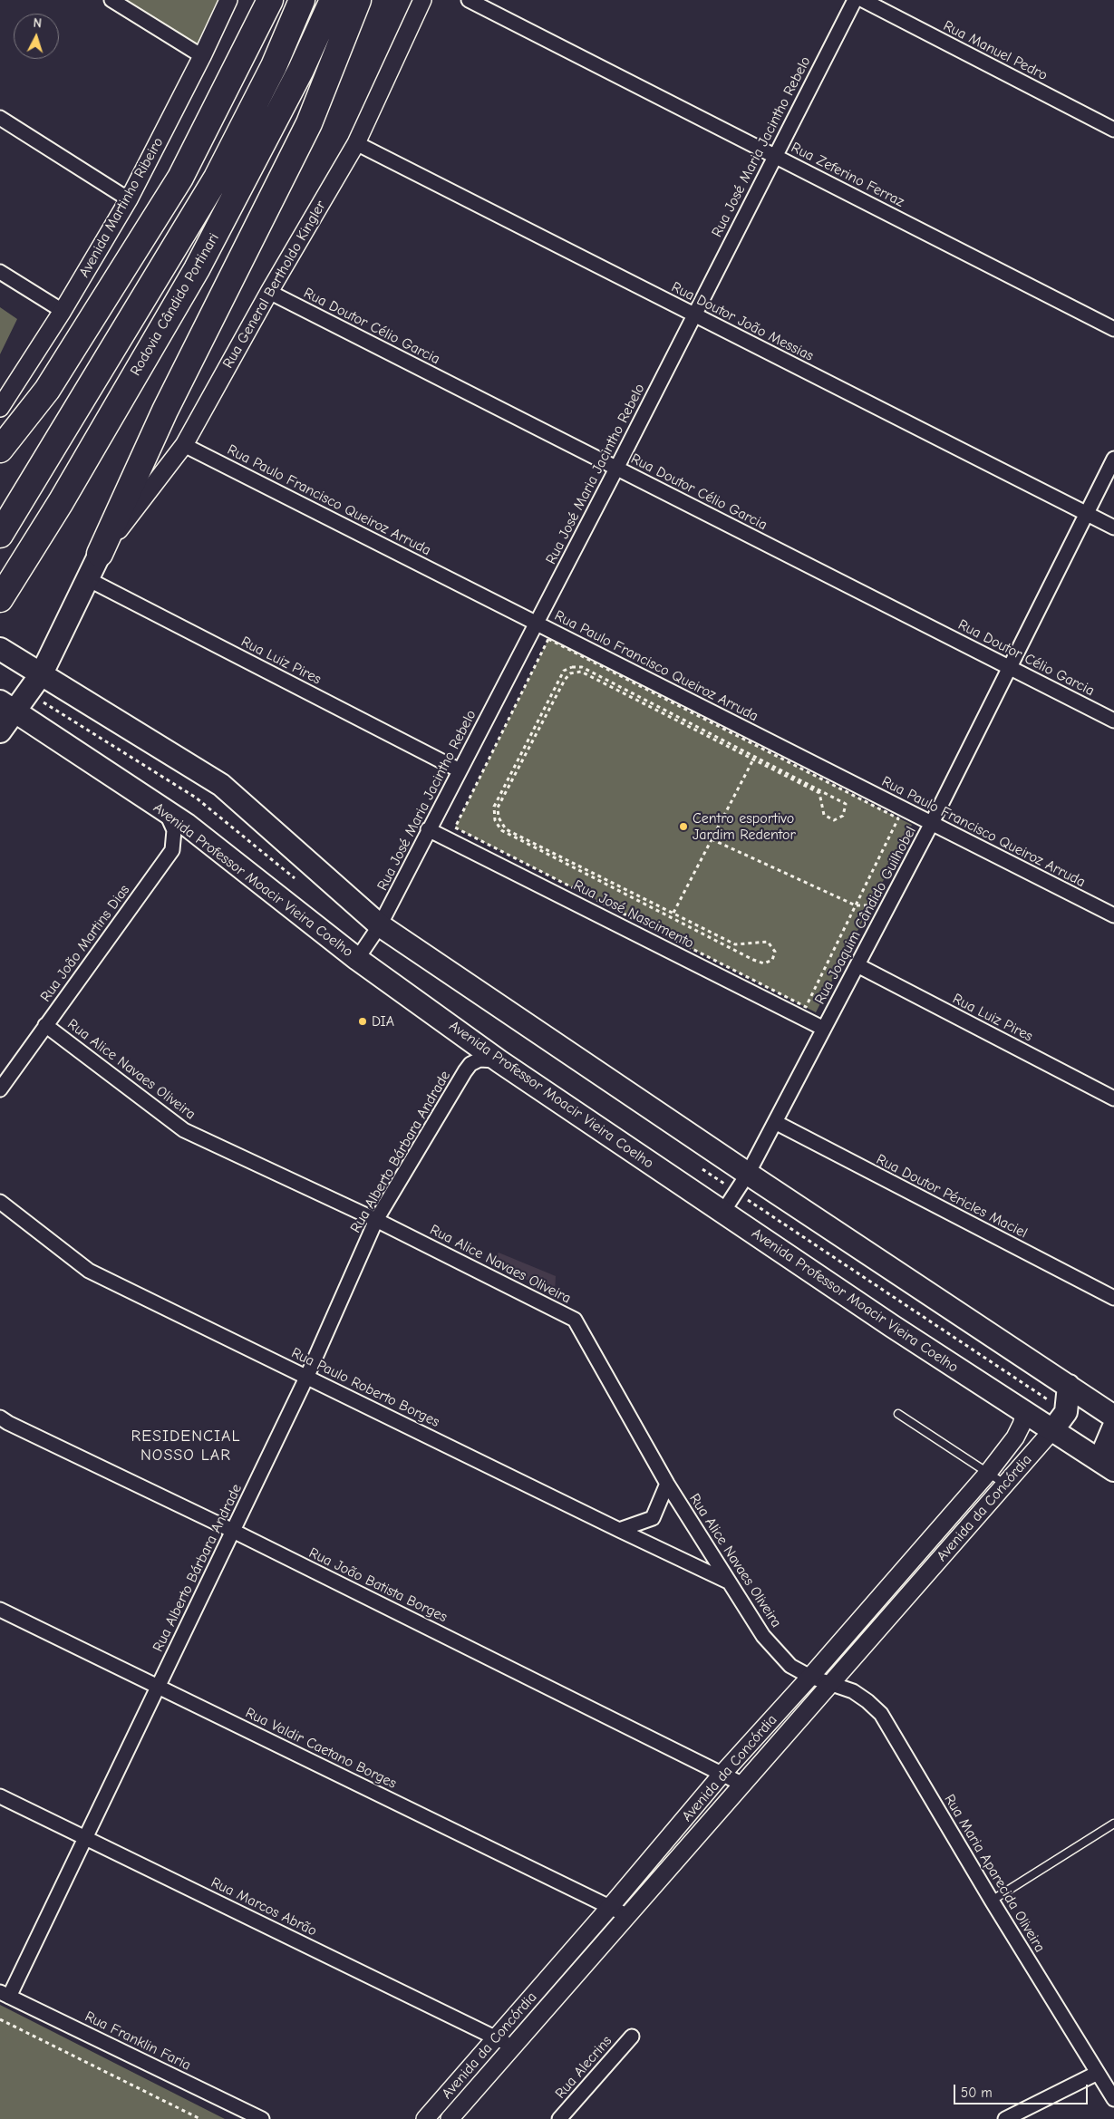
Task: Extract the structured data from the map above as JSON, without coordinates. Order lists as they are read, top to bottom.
{
  "streets": {
    "highway": ["Rodovia Cândido Portinari"],
    "main road": ["Avenida Professor Moacir Vieira Coelho"],
    "street": [
      "Rua Manuel Pedro",
      "Rua José Maria Jacintho Rebelo",
      "Rua Zeferino Ferraz",
      "Avenida Martinho Ribeiro",
      "Rua General Bertholdo Kingler",
      "Rua Doutor João Messias",
      "Rua Doutor Célio Garcia",
      "Rua Paulo Francisco Queiroz Arruda",
      "Rua Luiz Pires",
      "Rua José Nascimento",
      "Rua Joaquim Cândido Guilhobel",
      "Rua João Martins Dias",
      "Rua Alice Navaes Oliveira",
      "Rua Alberto Bárbara Andrade",
      "Rua Doutor Péricles Maciel",
      "Rua Paulo Roberto Borges",
      "Avenida da Concórdia",
      "Rua João Batista Borges",
      "Rua Valdir Caetano Borges",
      "Rua Maria Aparecida Oliveira",
      "Rua Marcos Abrão",
      "Rua Franklin Faria",
      "Rua Alecrins"
    ]
  },
  "crossings": [
    ["Rua José Maria Jacintho Rebelo", "Rua Zeferino Ferraz"],
    ["Rua José Maria Jacintho Rebelo", "Rua Doutor João Messias"],
    ["Rua José Maria Jacintho Rebelo", "Rua Doutor Célio Garcia"],
    ["Rua José Maria Jacintho Rebelo", "Rua Paulo Francisco Queiroz Arruda"],
    ["Rua José Maria Jacintho Rebelo", "Rua Luiz Pires"],
    ["Rua José Maria Jacintho Rebelo", "Avenida Professor Moacir Vieira Coelho"],
    ["Rua José Maria Jacintho Rebelo", "Rua José Nascimento"],
    ["Rua General Bertholdo Kingler", "Rua Doutor João Messias"],
    ["Rua General Bertholdo Kingler", "Rua Doutor Célio Garcia"],
    ["Rua General Bertholdo Kingler", "Rua Paulo Francisco Queiroz Arruda"],
    ["Rua Doutor João Messias", "Rua Joaquim Cândido Guilhobel"],
    ["Rua Doutor Célio Garcia", "Rua Joaquim Cândido Guilhobel"],
    ["Rua Paulo Francisco Queiroz Arruda", "Rua Joaquim Cândido Guilhobel"],
    ["Rua Luiz Pires", "Rua Joaquim Cândido Guilhobel"],
    ["Avenida Professor Moacir Vieira Coelho", "Rua Joaquim Cândido Guilhobel"],
    ["Avenida Professor Moacir Vieira Coelho", "Rua João Martins Dias"],
    ["Avenida Professor Moacir Vieira Coelho", "Rua Alberto Bárbara Andrade"],
    ["Avenida Professor Moacir Vieira Coelho", "Avenida da Concórdia"],
    ["Rua José Nascimento", "Rua Joaquim Cândido Guilhobel"],
    ["Rua Joaquim Cândido Guilhobel", "Rua Doutor Péricles Maciel"],
    ["Rua João Martins Dias", "Rua Alice Navaes Oliveira"],
    ["Rua Alice Navaes Oliveira", "Rua Alberto Bárbara Andrade"],
    ["Rua Alice Navaes Oliveira", "Rua Paulo Roberto Borges"],
    ["Rua Alice Navaes Oliveira", "Avenida da Concórdia"],
    ["Rua Alice Navaes Oliveira", "Rua Maria Aparecida Oliveira"],
    ["Rua Alberto Bárbara Andrade", "Rua Paulo Roberto Borges"],
    ["Rua Alberto Bárbara Andrade", "Rua João Batista Borges"],
    ["Rua Alberto Bárbara Andrade", "Rua Valdir Caetano Borges"],
    ["Rua Alberto Bárbara Andrade", "Rua Marcos Abrão"],
    ["Rua Alberto Bárbara Andrade", "Rua Franklin Faria"],
    ["Avenida da Concórdia", "Rua João Batista Borges"],
    ["Avenida da Concórdia", "Rua Valdir Caetano Borges"],
    ["Avenida da Concórdia", "Rua Maria Aparecida Oliveira"],
    ["Avenida da Concórdia", "Rua Marcos Abrão"]
  ],
  "districts": ["RESIDENCIAL NOSSO LAR"],
  "places": ["Centro esportivo Jardim Redentor", "DIA"],
  "scale_bar": "50 m",
  "north": "top"
}
